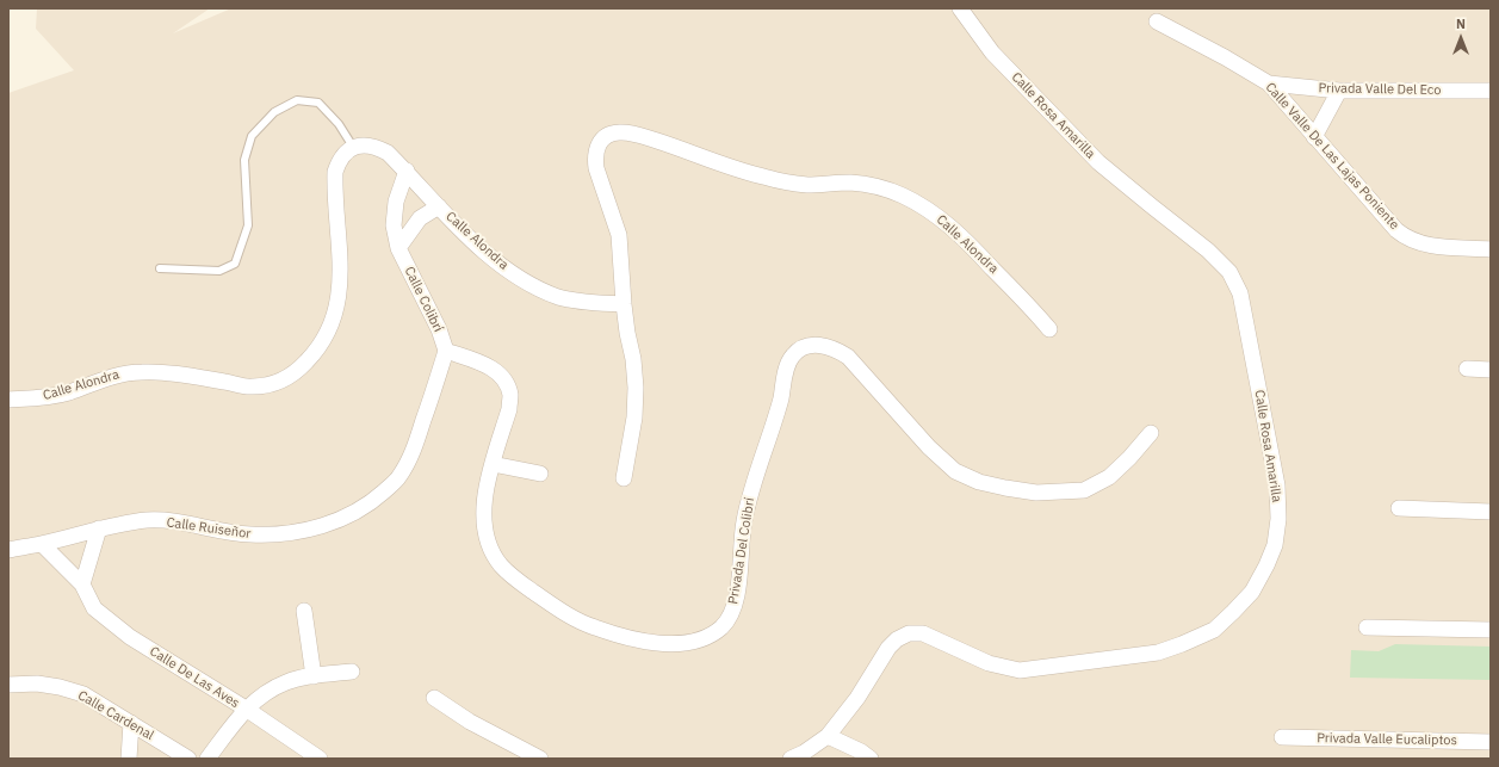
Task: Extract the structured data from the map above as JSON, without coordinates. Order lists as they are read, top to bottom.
{
  "streets": {
    "street": [
      "Privada Valle Del Eco",
      "Calle Rosa Amarilla",
      "Calle Valle De Las Lajas Poniente",
      "Calle Alondra",
      "Calle Colibrí",
      "Calle Ruiseñor",
      "Privada Del Colibrí",
      "Calle De Las Aves",
      "Calle Cardenal",
      "Privada Valle Eucaliptos"
    ]
  },
  "crossings": [
    ["Privada Valle Del Eco", "Calle Valle De Las Lajas Poniente"],
    ["Calle Alondra", "Calle Colibrí"],
    ["Calle Colibrí", "Calle Ruiseñor"],
    ["Calle Colibrí", "Privada Del Colibrí"],
    ["Calle Ruiseñor", "Privada Del Colibrí"],
    ["Calle Ruiseñor", "Calle De Las Aves"]
  ],
  "north": "top"
}
